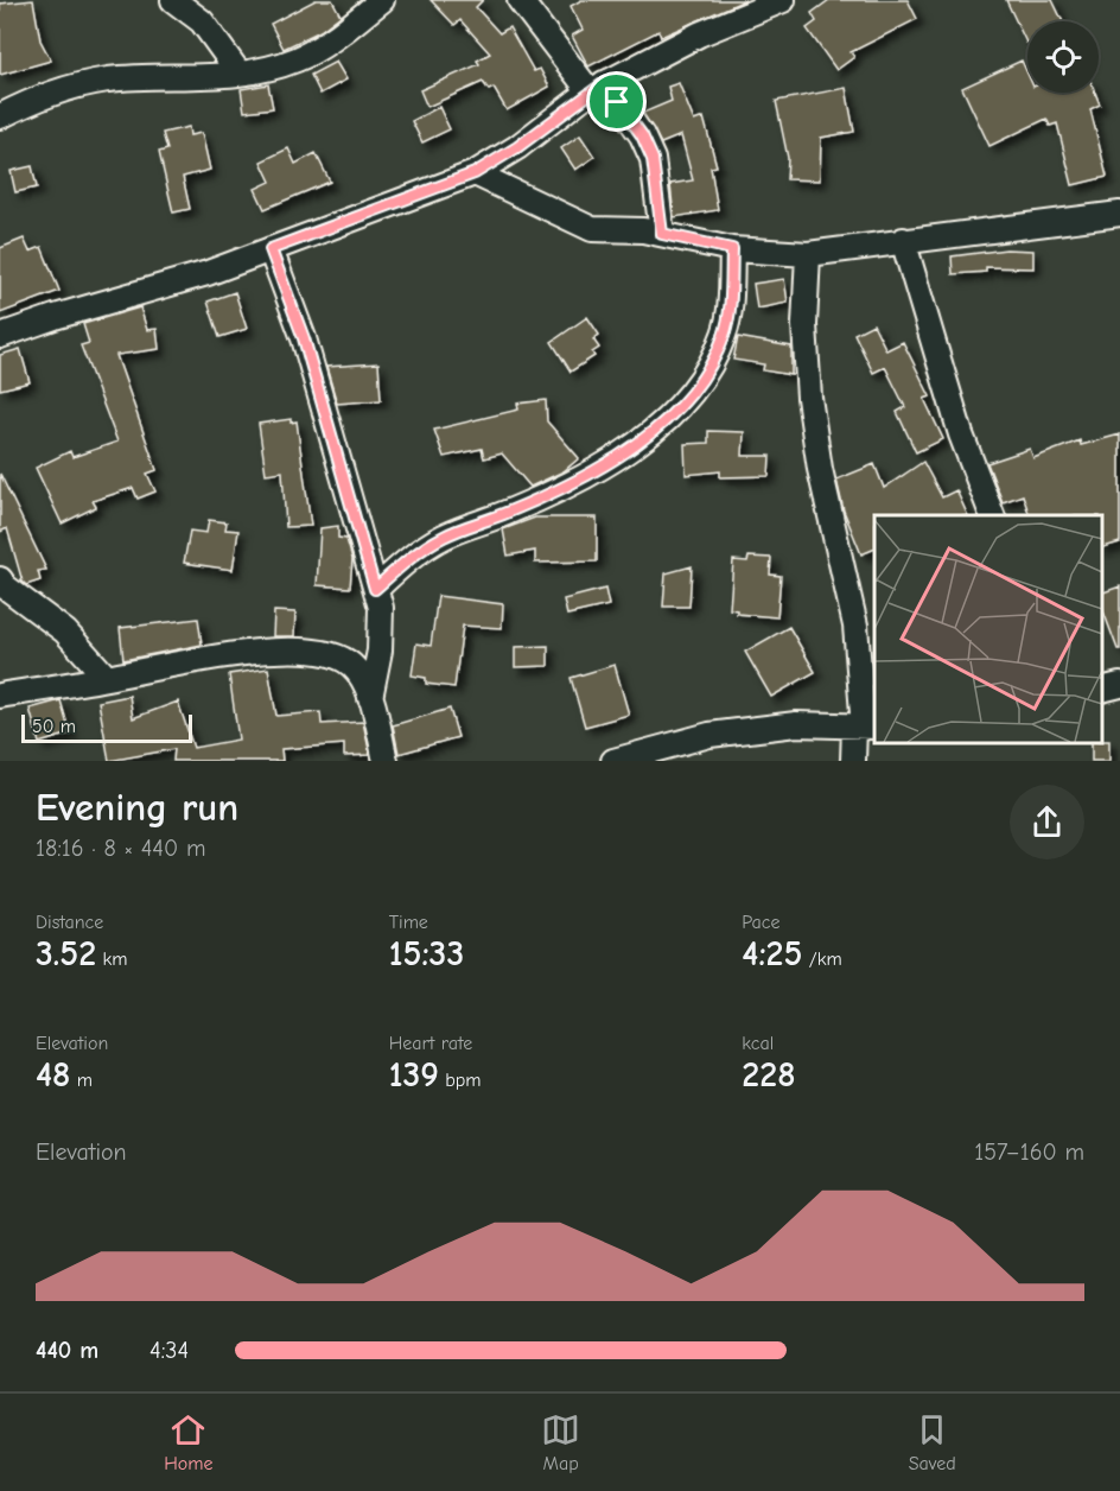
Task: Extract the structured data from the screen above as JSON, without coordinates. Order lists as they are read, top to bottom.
{
  "scale_bar": "50 m",
  "page": {
    "scale": "50 m",
    "heading": ["Evening run", "18:16 · 8 × 440 m"],
    "stats": [
      ["Distance", "3.52 km"],
      ["Time", "15:33"],
      ["Pace", "4:25 /km"],
      ["Elevation", "48 m"],
      ["Heart rate", "139 bpm"],
      ["kcal", "228"]
    ],
    "chart": ["Elevation", "157–160 m"],
    "list": [
      {
        "name": "440 m",
        "note": "4:34"
      }
    ],
    "tabs": ["Home", "Map", "Saved"]
  }
}
